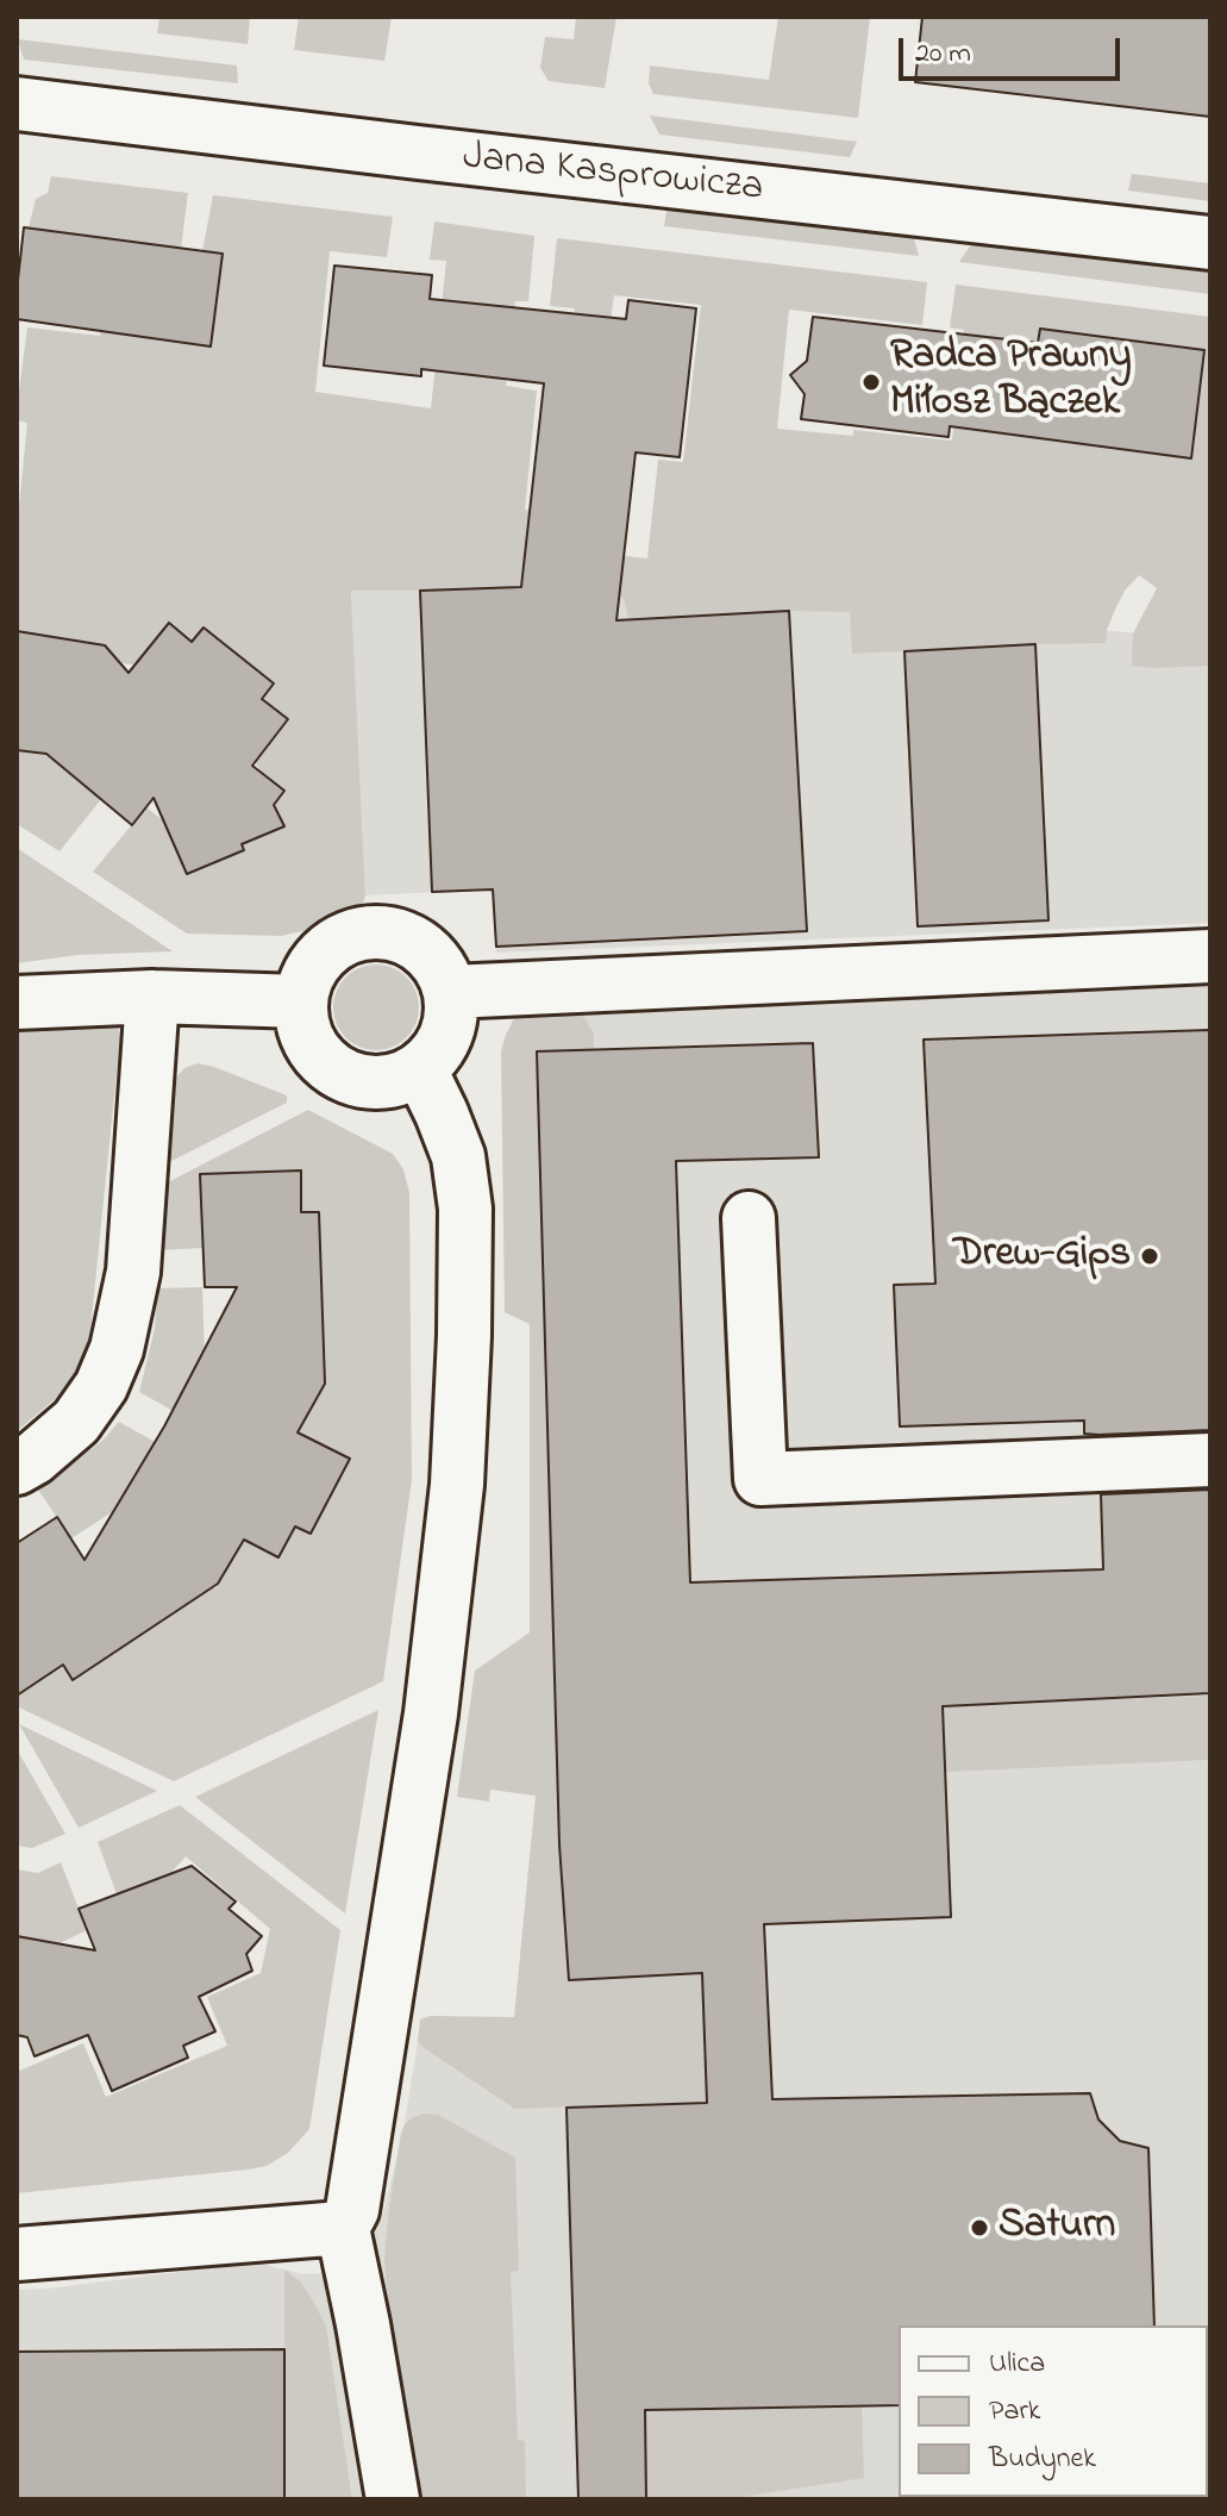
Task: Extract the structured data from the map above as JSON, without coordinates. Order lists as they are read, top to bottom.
{
  "streets": {
    "street": ["Jana Kasprowicza"]
  },
  "places": ["Radca Prawny Miłosz Bączek", "Drew-Gips", "Saturn"],
  "legend": ["Ulica", "Park", "Budynek"],
  "scale_bar": "20 m"
}
